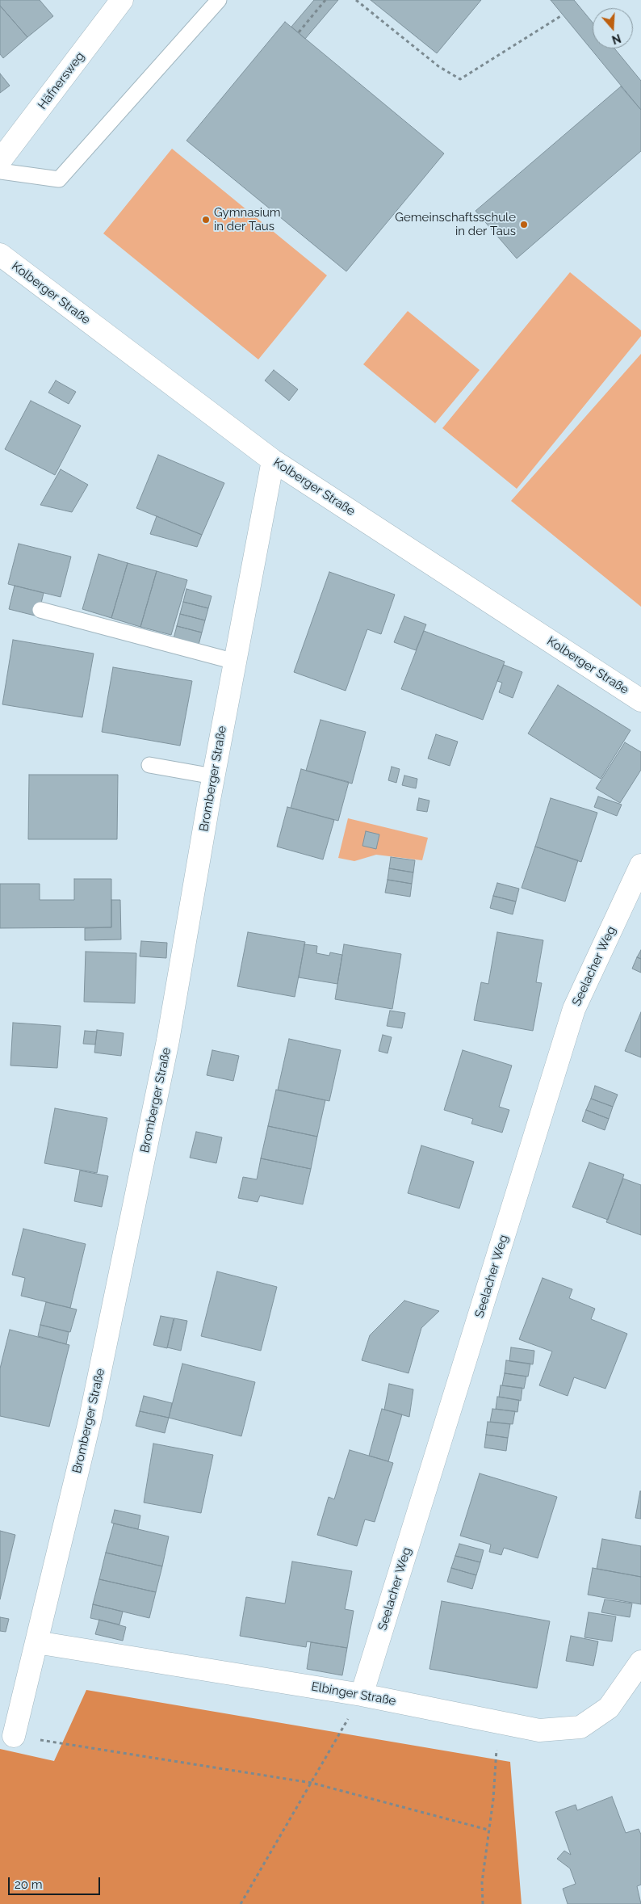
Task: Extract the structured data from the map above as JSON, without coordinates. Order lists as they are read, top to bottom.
{
  "streets": {
    "street": [
      "Häfnersweg",
      "Kolberger Straße",
      "Bromberger Straße",
      "Seelacher Weg",
      "Elbinger Straße"
    ]
  },
  "crossings": [
    ["Kolberger Straße", "Bromberger Straße"],
    ["Bromberger Straße", "Elbinger Straße"],
    ["Seelacher Weg", "Elbinger Straße"]
  ],
  "places": ["Gymnasium in der Taus", "Gemeinschaftsschule in der Taus"],
  "scale_bar": "20 m",
  "north": "bottom"
}
